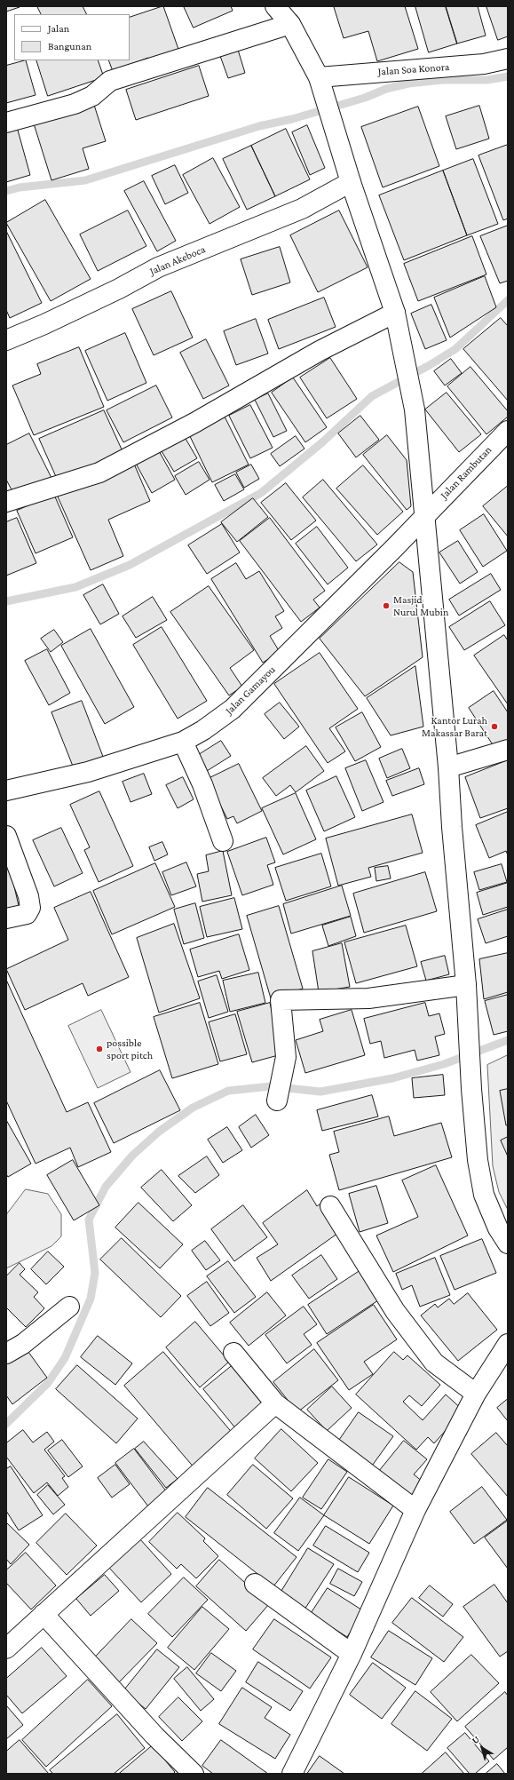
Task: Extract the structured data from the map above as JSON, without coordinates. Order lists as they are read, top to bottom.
{
  "streets": {
    "street": [
      "Jalan Soa Konora",
      "Jalan Akeboca",
      "Jalan Rambutan",
      "Jalan Gamayou"
    ]
  },
  "crossings": [
    ["Jalan Rambutan", "Jalan Gamayou"]
  ],
  "places": ["Masjid Nurul Mubin", "Kantor Lurah Makassar Barat", "possible sport pitch"],
  "legend": ["Jalan", "Bangunan"],
  "north": "top left"
}
